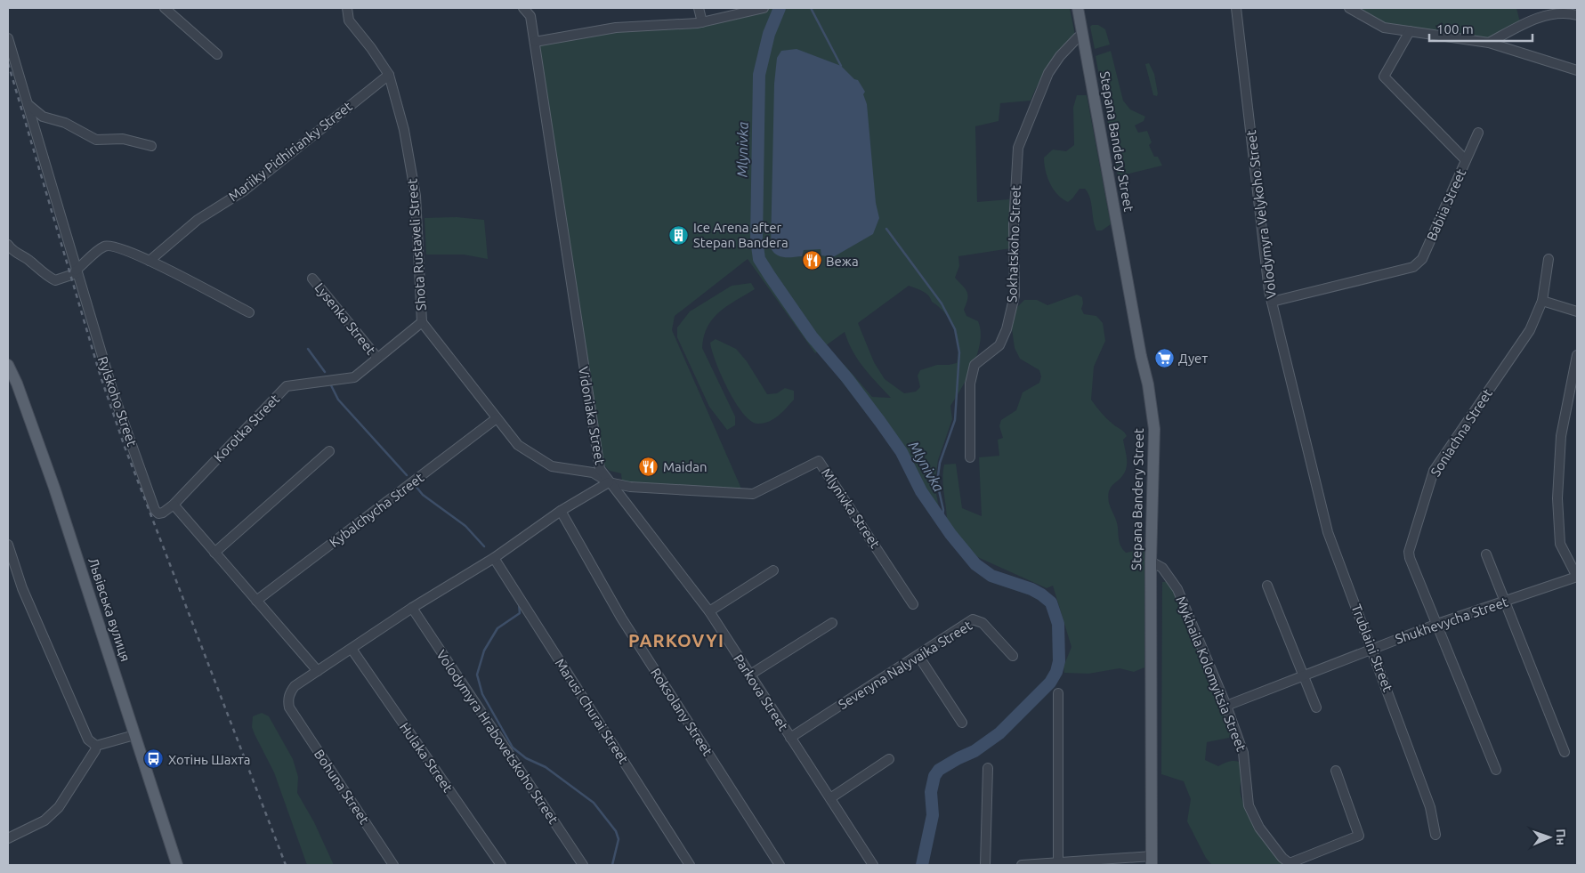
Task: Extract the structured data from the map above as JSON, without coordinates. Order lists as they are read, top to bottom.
{
  "streets": {
    "main road": ["Stepana Bandery Street", "Львівська вулиця"],
    "street": [
      "Mariiky Pidhirianky Street",
      "Babiia Street",
      "Volodymyra Velykoho Street",
      "Sokhatskoho Street",
      "Shota Rustaveli Street",
      "Lysenka Street",
      "Rylskoho Street",
      "Vidoniaka Street",
      "Korotka Street",
      "Soniachna Street",
      "Mlynivka Street",
      "Kybalchycha Street",
      "Shukhevycha Street",
      "Trublaini Street",
      "Severyna Nalyvaika Street",
      "Mykhaila Kolomyitsia Street",
      "Parkova Street",
      "Marusi Churai Street",
      "Roksolany Street",
      "Volodymyra Hrabovetskoho Street",
      "Hulaka Street",
      "Bohuna Street"
    ]
  },
  "crossings": [
    ["Stepana Bandery Street", "Sokhatskoho Street"],
    ["Stepana Bandery Street", "Mykhaila Kolomyitsia Street"],
    ["Mariiky Pidhirianky Street", "Shota Rustaveli Street"],
    ["Babiia Street", "Volodymyra Velykoho Street"],
    ["Volodymyra Velykoho Street", "Trublaini Street"],
    ["Shota Rustaveli Street", "Vidoniaka Street"],
    ["Shota Rustaveli Street", "Korotka Street"],
    ["Shota Rustaveli Street", "Mlynivka Street"],
    ["Shota Rustaveli Street", "Kybalchycha Street"],
    ["Shota Rustaveli Street", "Parkova Street"],
    ["Lysenka Street", "Korotka Street"],
    ["Rylskoho Street", "Korotka Street"],
    ["Vidoniaka Street", "Mlynivka Street"],
    ["Vidoniaka Street", "Parkova Street"],
    ["Vidoniaka Street", "Marusi Churai Street"],
    ["Vidoniaka Street", "Roksolany Street"],
    ["Vidoniaka Street", "Volodymyra Hrabovetskoho Street"],
    ["Vidoniaka Street", "Hulaka Street"],
    ["Vidoniaka Street", "Bohuna Street"],
    ["Soniachna Street", "Shukhevycha Street"],
    ["Mlynivka Street", "Parkova Street"],
    ["Shukhevycha Street", "Trublaini Street"],
    ["Shukhevycha Street", "Mykhaila Kolomyitsia Street"],
    ["Severyna Nalyvaika Street", "Parkova Street"]
  ],
  "districts": ["PARKOVYI"],
  "water": ["Mlynivka"],
  "places": {
    "building": ["Ice Arena after Stepan Bandera"],
    "restaurant": ["Вежа", "Maidan"],
    "supermarket": ["Дует"],
    "bus stop": ["Хотінь Шахта"]
  },
  "scale_bar": "100 m",
  "north": "right"
}
